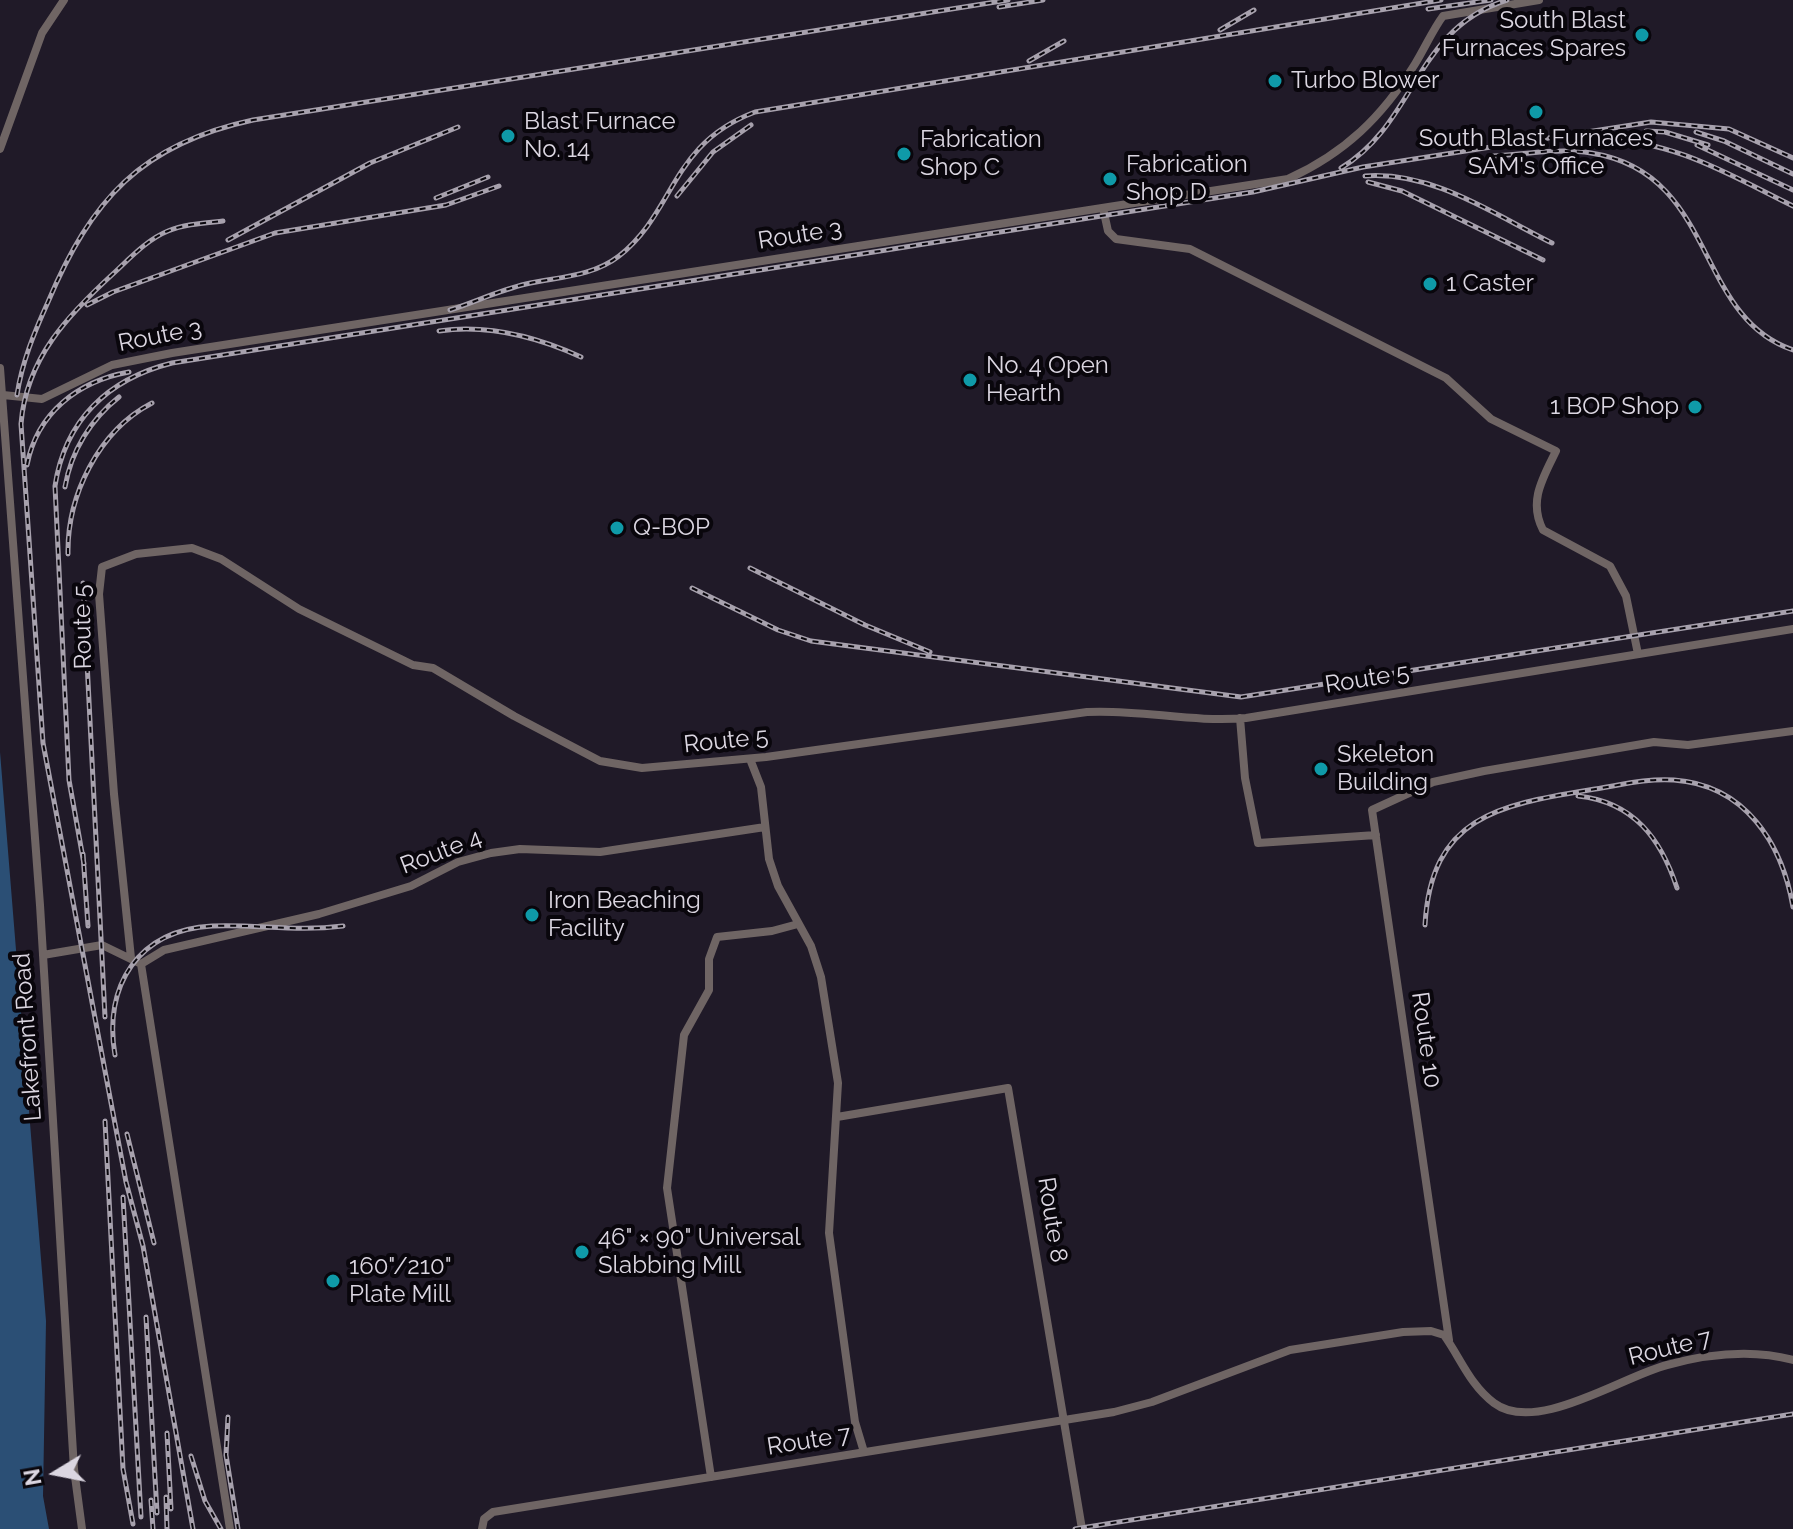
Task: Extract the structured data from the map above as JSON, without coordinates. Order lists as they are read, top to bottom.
{
  "streets": {
    "street": [
      "Route 3",
      "Route 5",
      "Route 4",
      "Lakefront Road",
      "Route 10",
      "Route 8",
      "Route 7"
    ]
  },
  "crossings": [
    ["Route 3", "Lakefront Road"],
    ["Route 10", "Route 7"],
    ["Route 8", "Route 7"]
  ],
  "places": [
    "South Blast Furnaces Spares",
    "Turbo Blower",
    "South Blast Furnaces SAM's Office",
    "Blast Furnace No. 14",
    "Fabrication Shop C",
    "Fabrication Shop D",
    "1 Caster",
    "No. 4 Open Hearth",
    "1 BOP Shop",
    "Q-BOP",
    "Skeleton Building",
    "Iron Beaching Facility",
    "46\" × 90\" Universal Slabbing Mill",
    "160\"/210\" Plate Mill"
  ],
  "north": "left"
}
